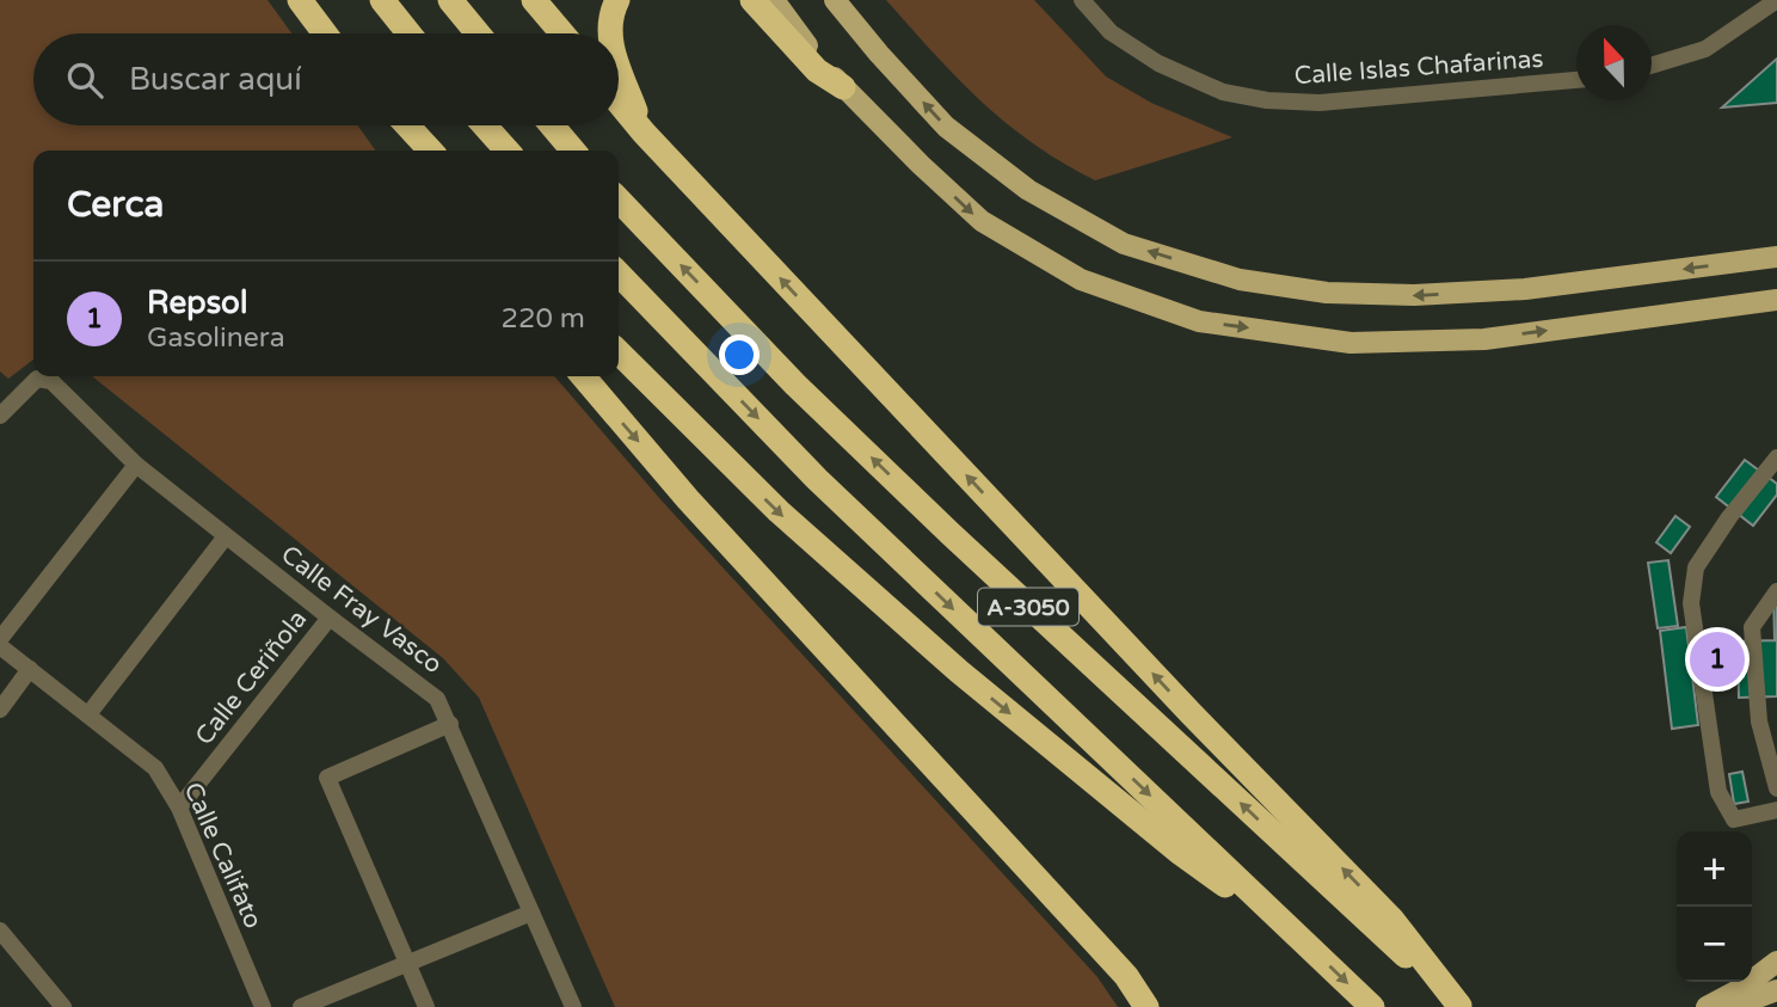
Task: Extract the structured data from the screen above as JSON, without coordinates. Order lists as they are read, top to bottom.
{
  "streets": {
    "highway": ["A-3050"],
    "street": [
      "Calle Islas Chafarinas",
      "Calle Fray Vasco",
      "Calle Ceriñola",
      "Calle Califato"
    ]
  },
  "crossings": [
    ["Calle Fray Vasco", "Calle Ceriñola"],
    ["Calle Ceriñola", "Calle Califato"]
  ],
  "north": "top",
  "page": {
    "search": "Buscar aquí",
    "heading": "Cerca",
    "list": [
      {
        "mark": "1",
        "name": "Repsol",
        "note": "Gasolinera",
        "value": "220 m"
      }
    ],
    "pins": "1",
    "map_buttons": ["+", "−"]
  }
}
